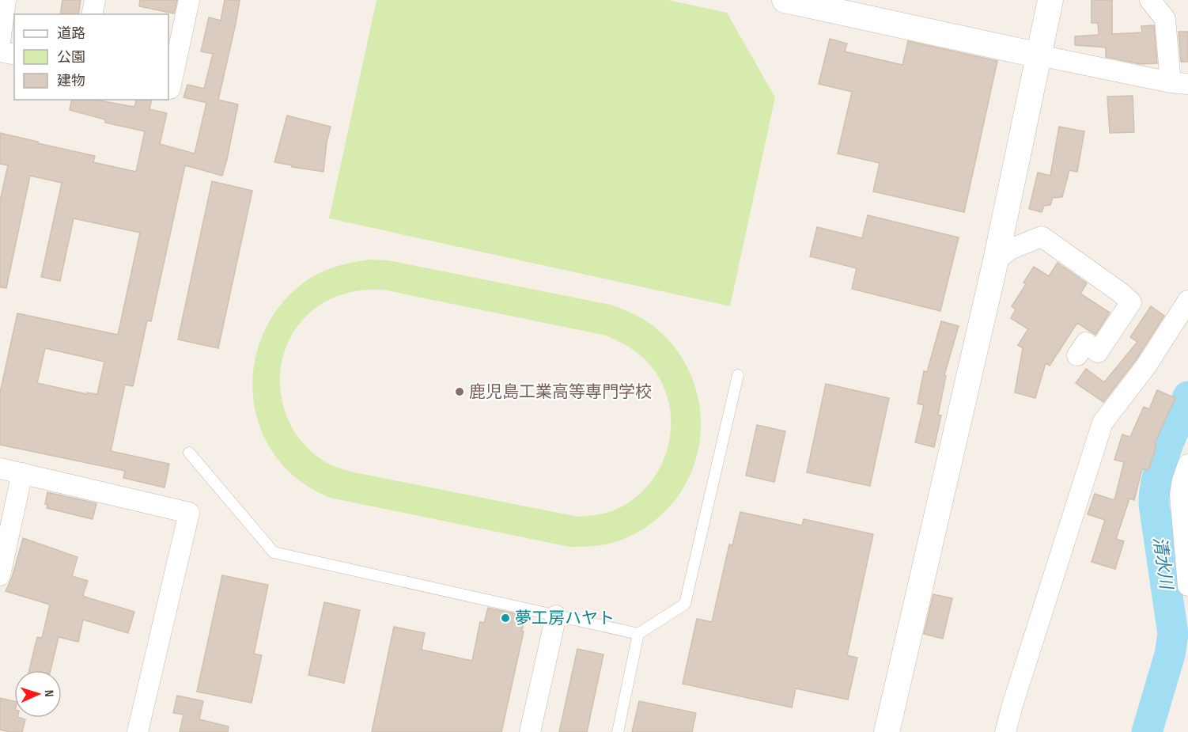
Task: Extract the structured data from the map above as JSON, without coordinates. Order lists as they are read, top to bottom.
{
  "water": ["清水川"],
  "places": ["鹿児島工業高等専門学校", "夢工房ハヤト"],
  "legend": ["道路", "公園", "建物"],
  "north": "right"
}
